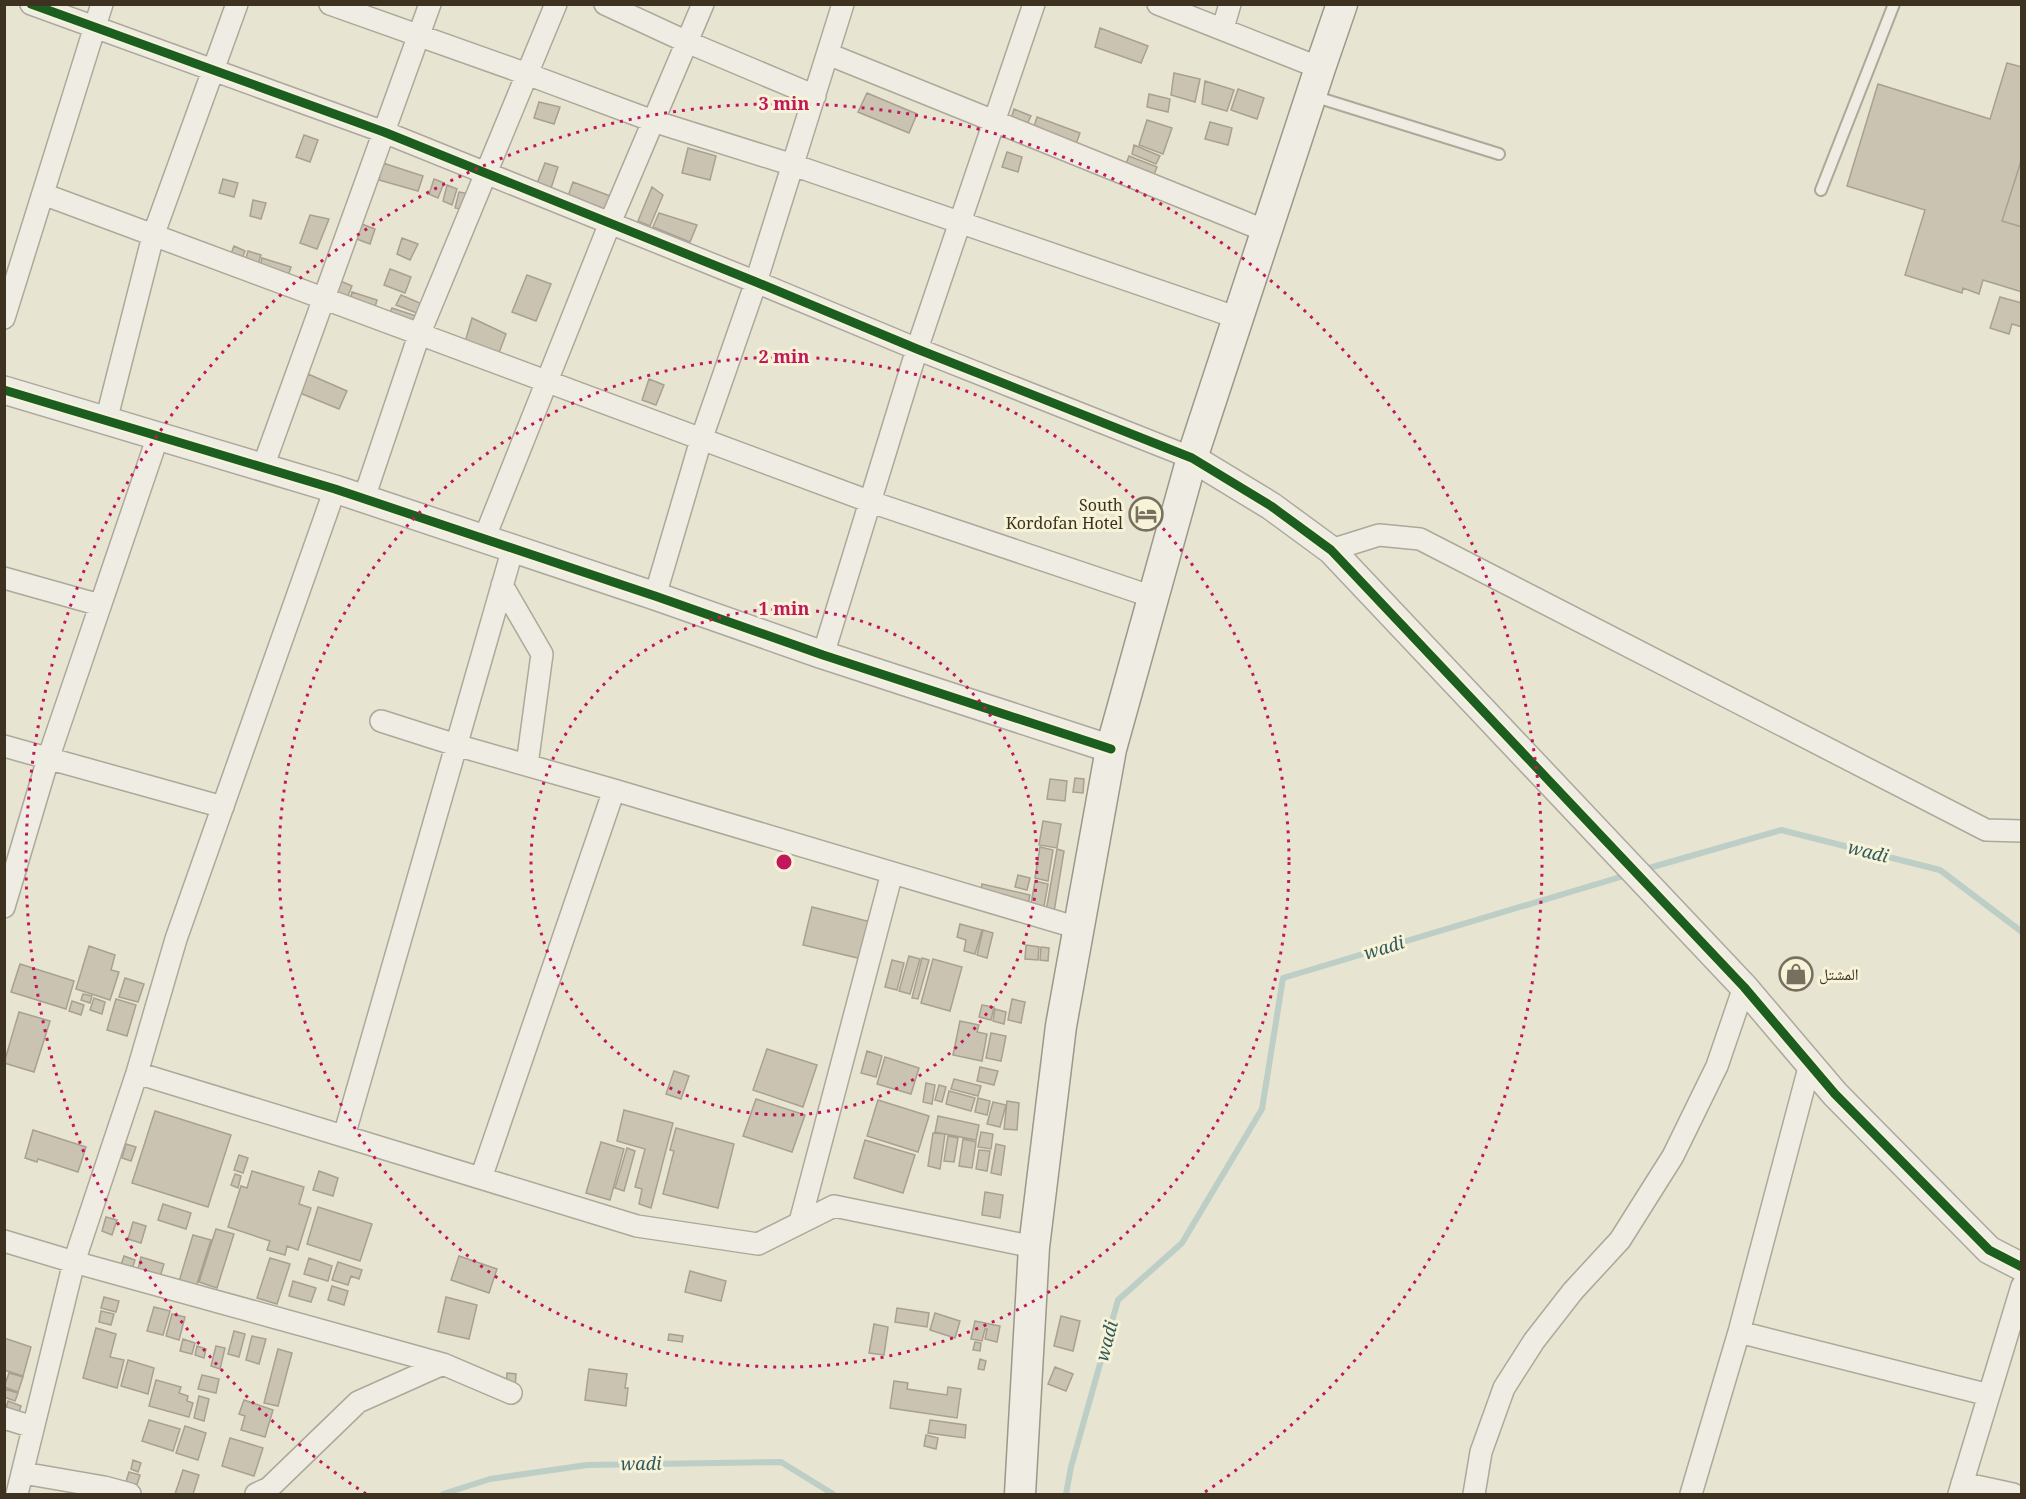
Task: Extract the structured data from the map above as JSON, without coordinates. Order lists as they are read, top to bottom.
{
  "water": ["wadi"],
  "places": {
    "hotel": ["South Kordofan Hotel"],
    "shop": ["المشتل"]
  },
  "rings": ["3 min", "2 min", "1 min"]
}
